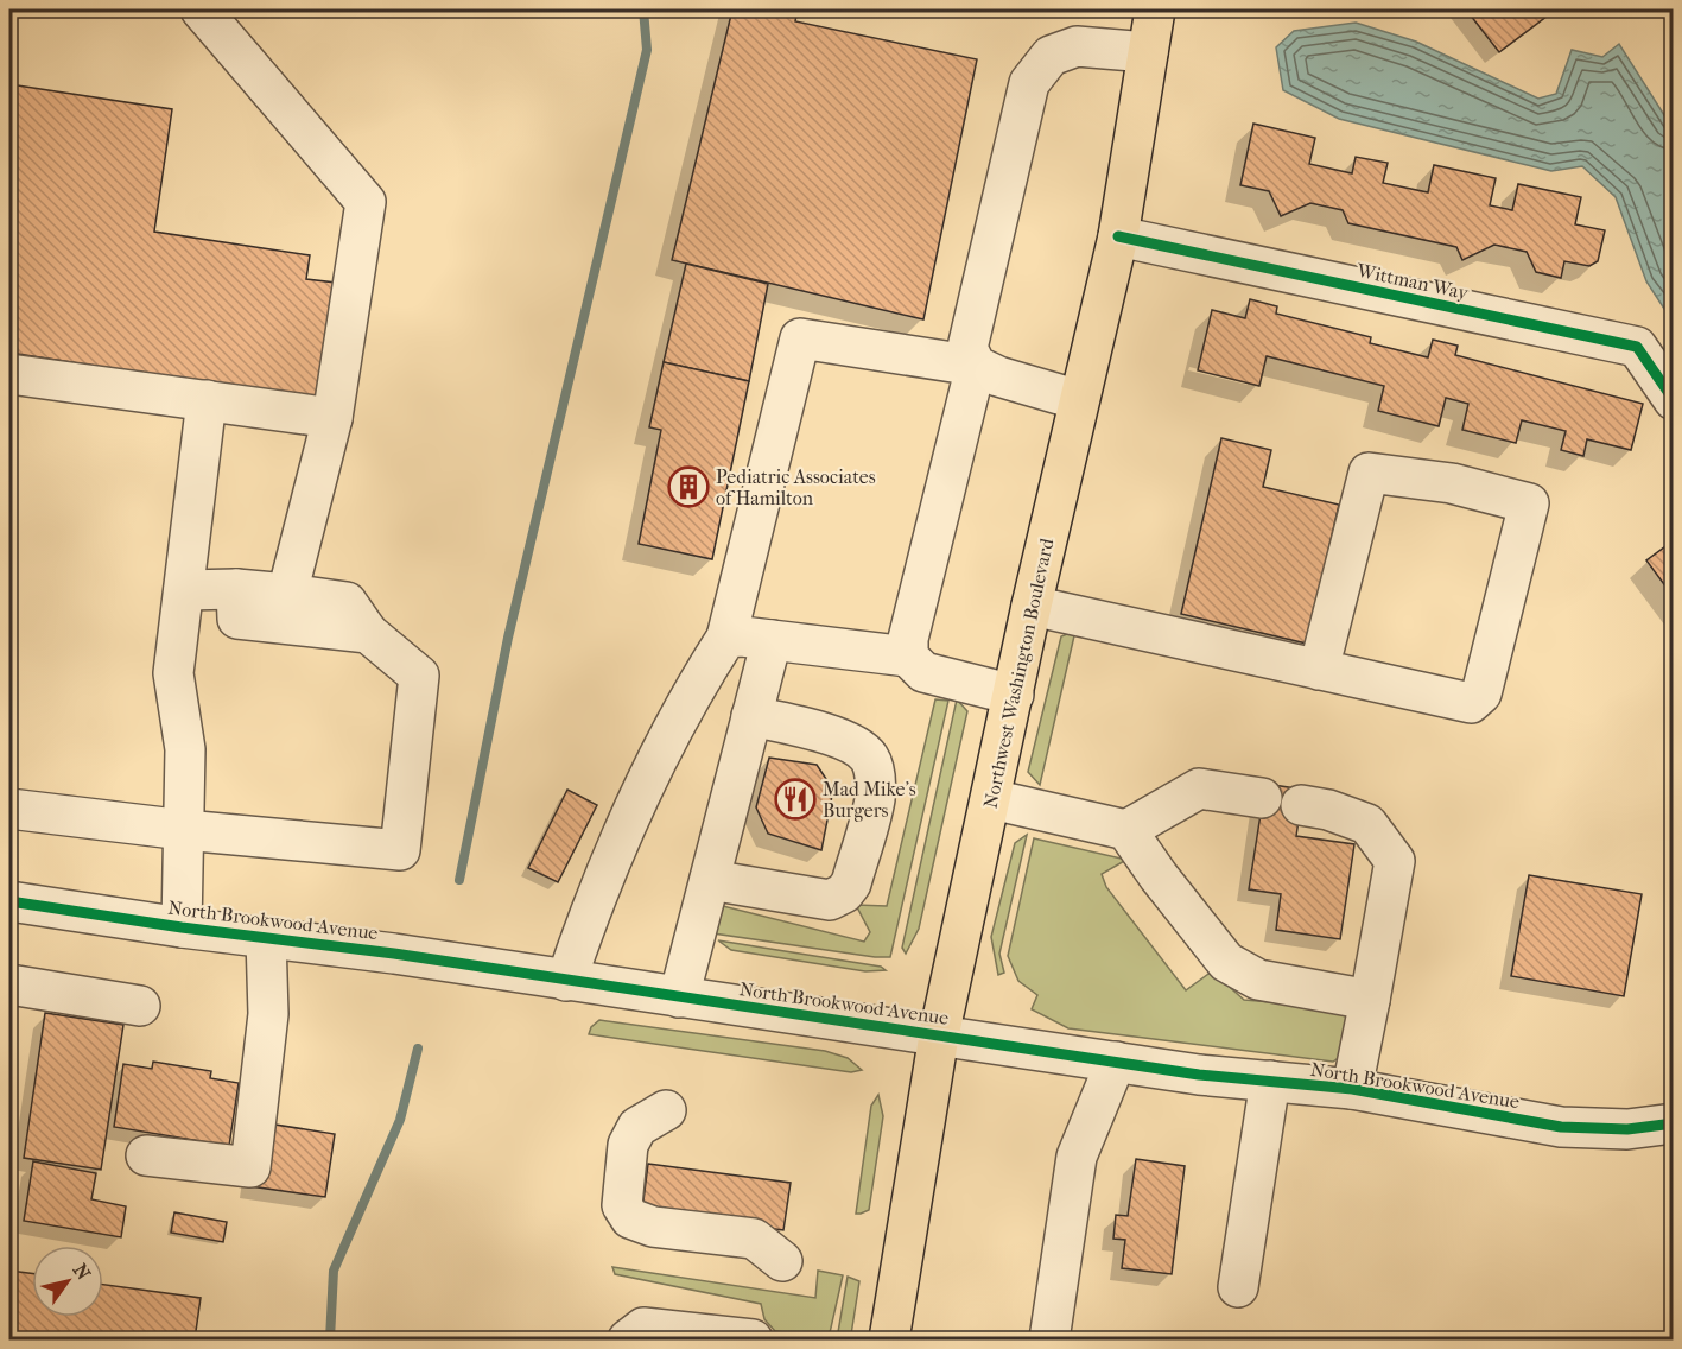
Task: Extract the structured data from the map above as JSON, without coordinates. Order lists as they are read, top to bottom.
{
  "streets": {
    "main road": ["Northwest Washington Boulevard"],
    "street": ["Wittman Way", "North Brookwood Avenue"]
  },
  "crossings": [
    ["Wittman Way", "Northwest Washington Boulevard"],
    ["Northwest Washington Boulevard", "North Brookwood Avenue"]
  ],
  "places": {
    "building": ["Pediatric Associates of Hamilton"],
    "restaurant": ["Mad Mike's Burgers"]
  },
  "north": "top right"
}
